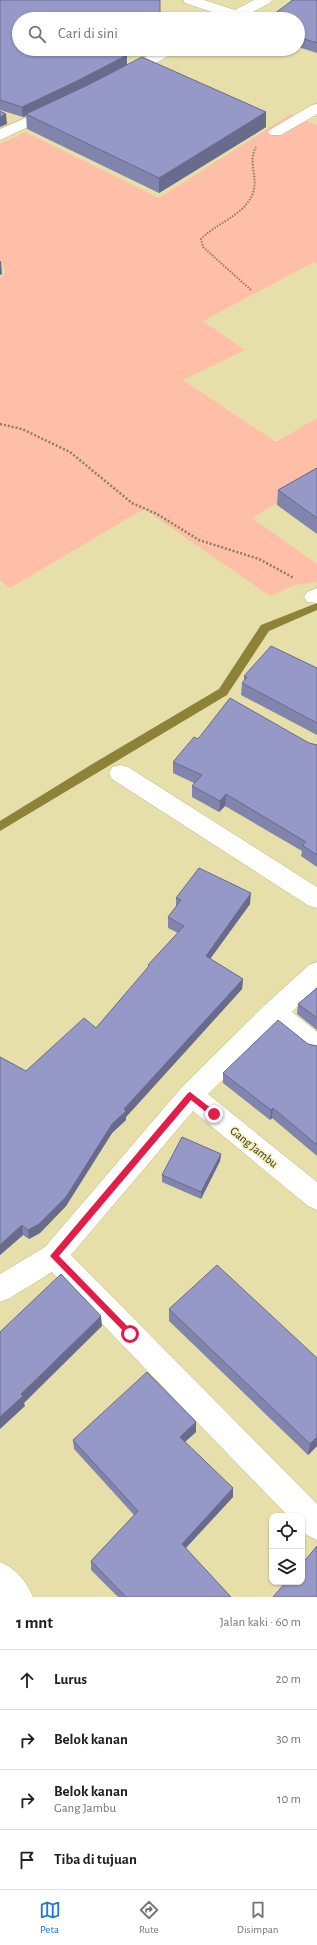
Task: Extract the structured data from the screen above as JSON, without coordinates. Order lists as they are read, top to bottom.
{
  "streets": {
    "street": ["Gang Jambu"]
  },
  "page": {
    "search": "Cari di sini",
    "heading": ["1 mnt", "Jalan kaki · 60 m"],
    "list": [
      ["Lurus", "20 m"],
      ["Belok kanan", "30 m"],
      ["Belok kanan", "Gang Jambu", "10 m"],
      "Tiba di tujuan"
    ],
    "nav": ["Peta", "Rute", "Disimpan"]
  }
}
